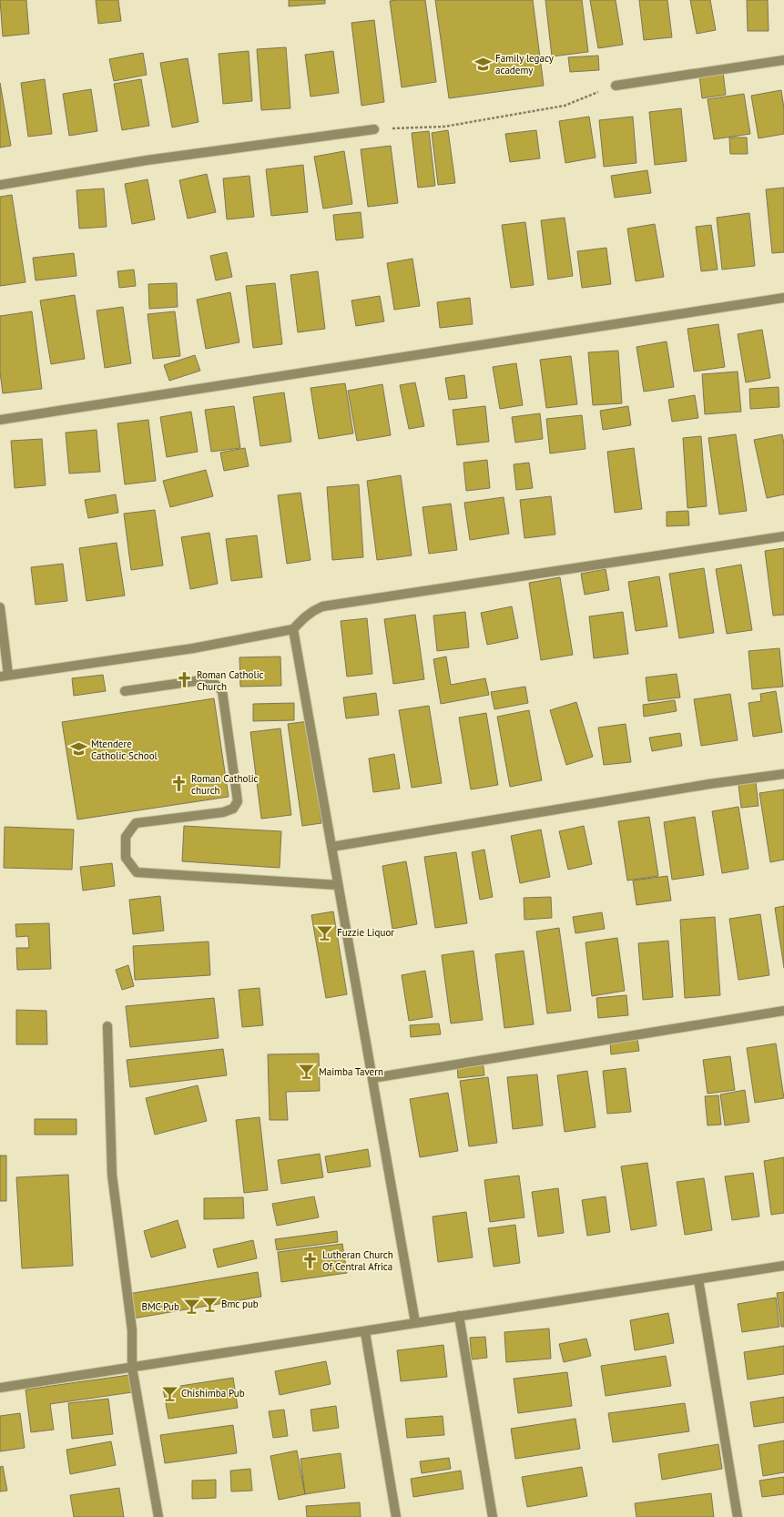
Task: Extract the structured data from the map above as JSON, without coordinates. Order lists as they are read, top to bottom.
{
  "places": {
    "school or university": ["Family legacy academy", "Mtendere Catholic School"],
    "church": ["Roman Catholic Church", "Roman Catholic church", "Lutheran Church Of Central Africa"],
    "bar": [
      "Fuzzie Liquor",
      "Maimba Tavern",
      "Bmc pub",
      "BMC Pub",
      "Chishimba Pub"
    ]
  }
}
